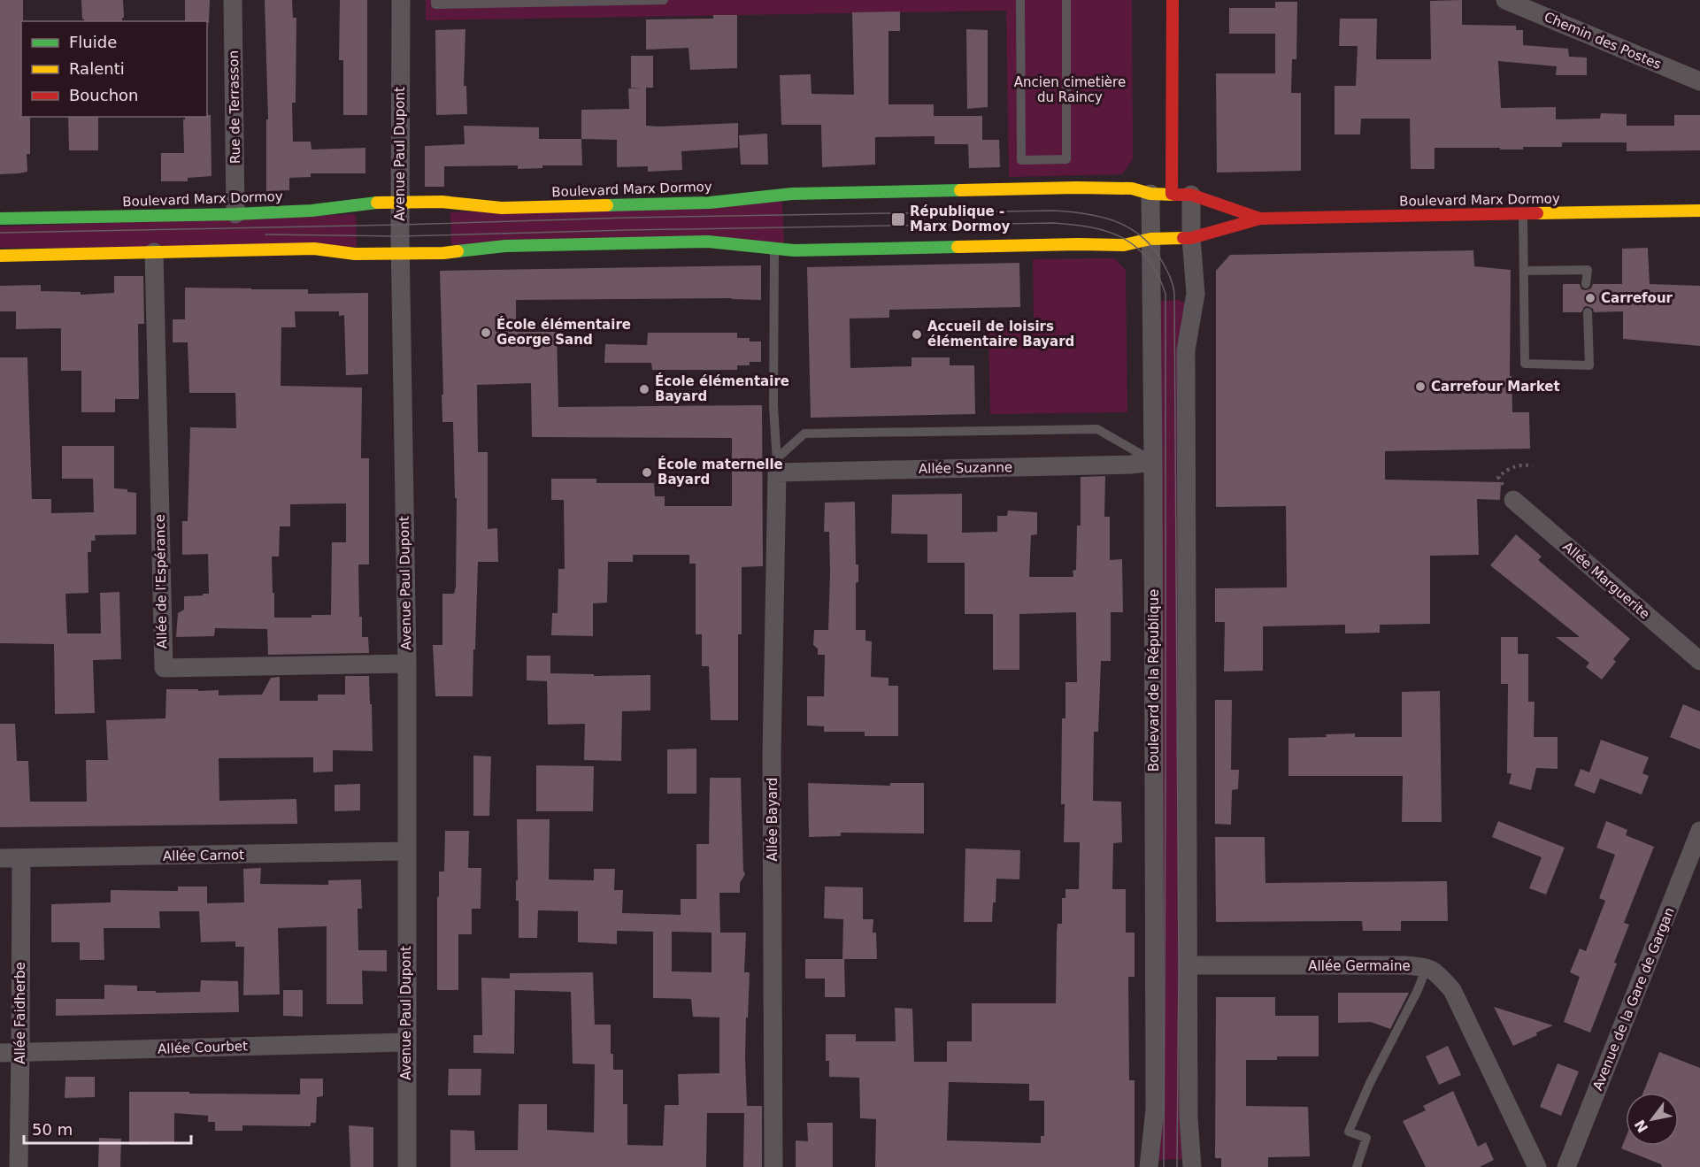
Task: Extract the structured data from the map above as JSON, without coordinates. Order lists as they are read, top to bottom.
{
  "streets": {
    "main road": ["Boulevard Marx Dormoy"],
    "street": [
      "Chemin des Postes",
      "Rue de Terrasson",
      "Avenue Paul Dupont",
      "Allée Suzanne",
      "Allée Marguerite",
      "Allée de l'Espérance",
      "Boulevard de la République",
      "Allée Bayard",
      "Allée Carnot",
      "Allée Germaine",
      "Avenue de la Gare de Gargan",
      "Allée Faidherbe",
      "Allée Courbet"
    ]
  },
  "crossings": [
    ["Rue de Terrasson", "Boulevard Marx Dormoy"],
    ["Avenue Paul Dupont", "Boulevard Marx Dormoy"],
    ["Avenue Paul Dupont", "Allée de l'Espérance"],
    ["Avenue Paul Dupont", "Allée Carnot"],
    ["Avenue Paul Dupont", "Allée Courbet"],
    ["Boulevard Marx Dormoy", "Allée de l'Espérance"],
    ["Boulevard Marx Dormoy", "Boulevard de la République"],
    ["Allée Suzanne", "Boulevard de la République"],
    ["Allée Suzanne", "Allée Bayard"],
    ["Allée Carnot", "Allée Faidherbe"],
    ["Allée Faidherbe", "Allée Courbet"]
  ],
  "parks": ["Ancien cimetière du Raincy"],
  "places": {
    "transit": ["République - Marx Dormoy"],
    "other": [
      "Carrefour",
      "École élémentaire George Sand",
      "Accueil de loisirs élémentaire Bayard",
      "Carrefour Market",
      "École élémentaire Bayard",
      "École maternelle Bayard"
    ]
  },
  "legend": ["Fluide", "Ralenti", "Bouchon"],
  "scale_bar": "50 m",
  "north": "bottom left"
}
